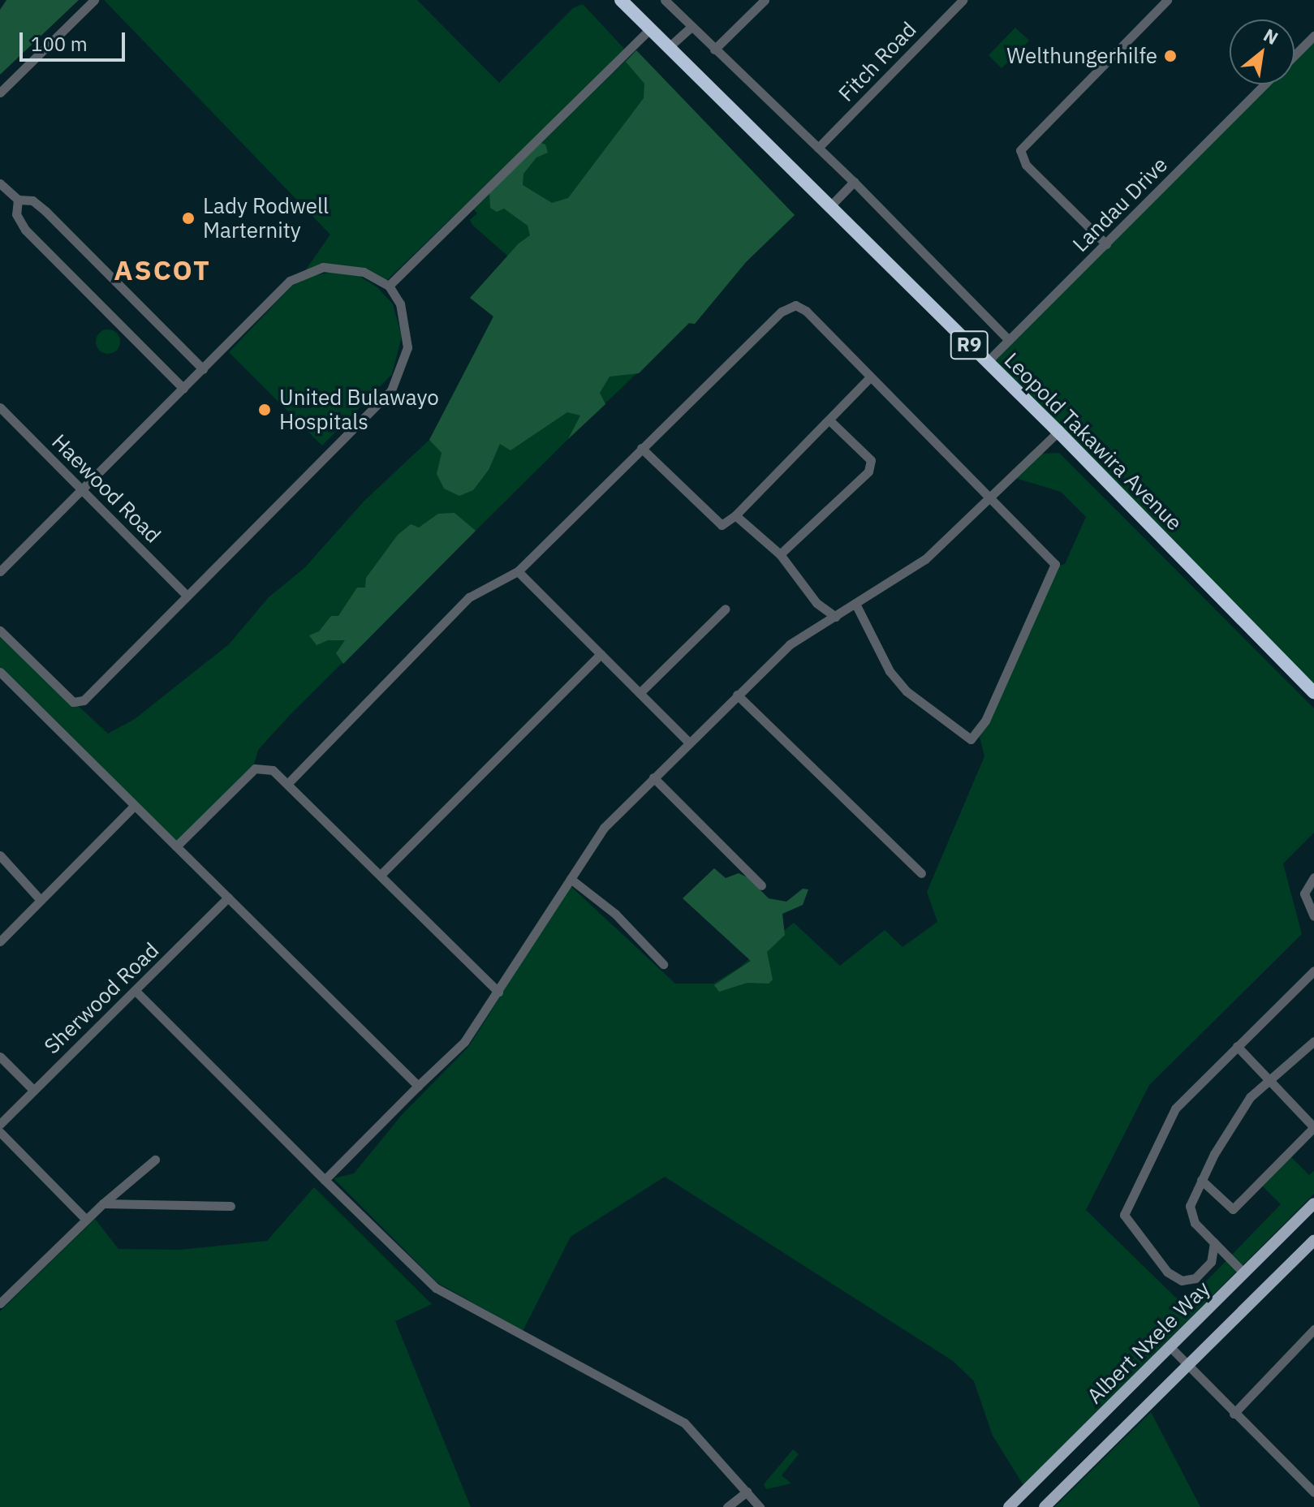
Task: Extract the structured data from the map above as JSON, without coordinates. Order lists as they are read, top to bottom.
{
  "streets": {
    "highway": ["R9", "Leopold Takawira Avenue"],
    "main road": ["Albert Nxele Way"],
    "street": [
      "Fitch Road",
      "Landau Drive",
      "Haewood Road",
      "Sherwood Road"
    ]
  },
  "crossings": [
    ["Landau Drive", "Leopold Takawira Avenue"]
  ],
  "districts": ["ASCOT"],
  "places": ["Welthungerhilfe", "Lady Rodwell Marternity", "United Bulawayo Hospitals"],
  "scale_bar": "100 m",
  "north": "top right"
}
